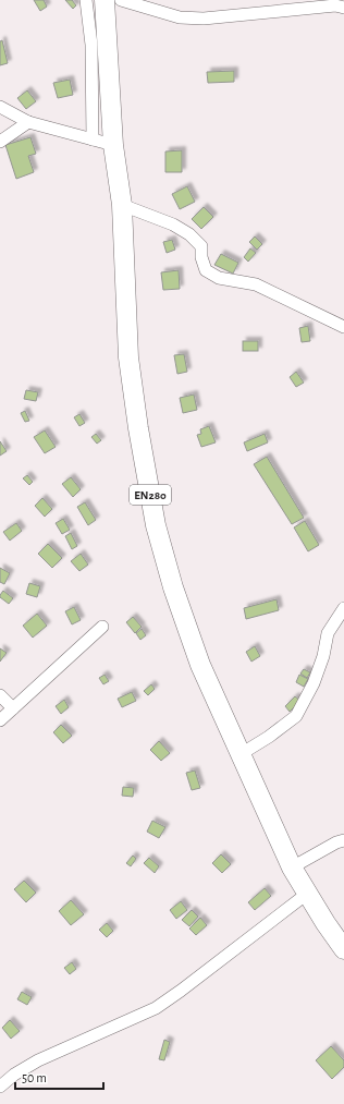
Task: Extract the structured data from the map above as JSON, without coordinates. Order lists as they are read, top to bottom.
{
  "streets": {
    "main road": ["EN280"]
  },
  "scale_bar": "50 m"
}
